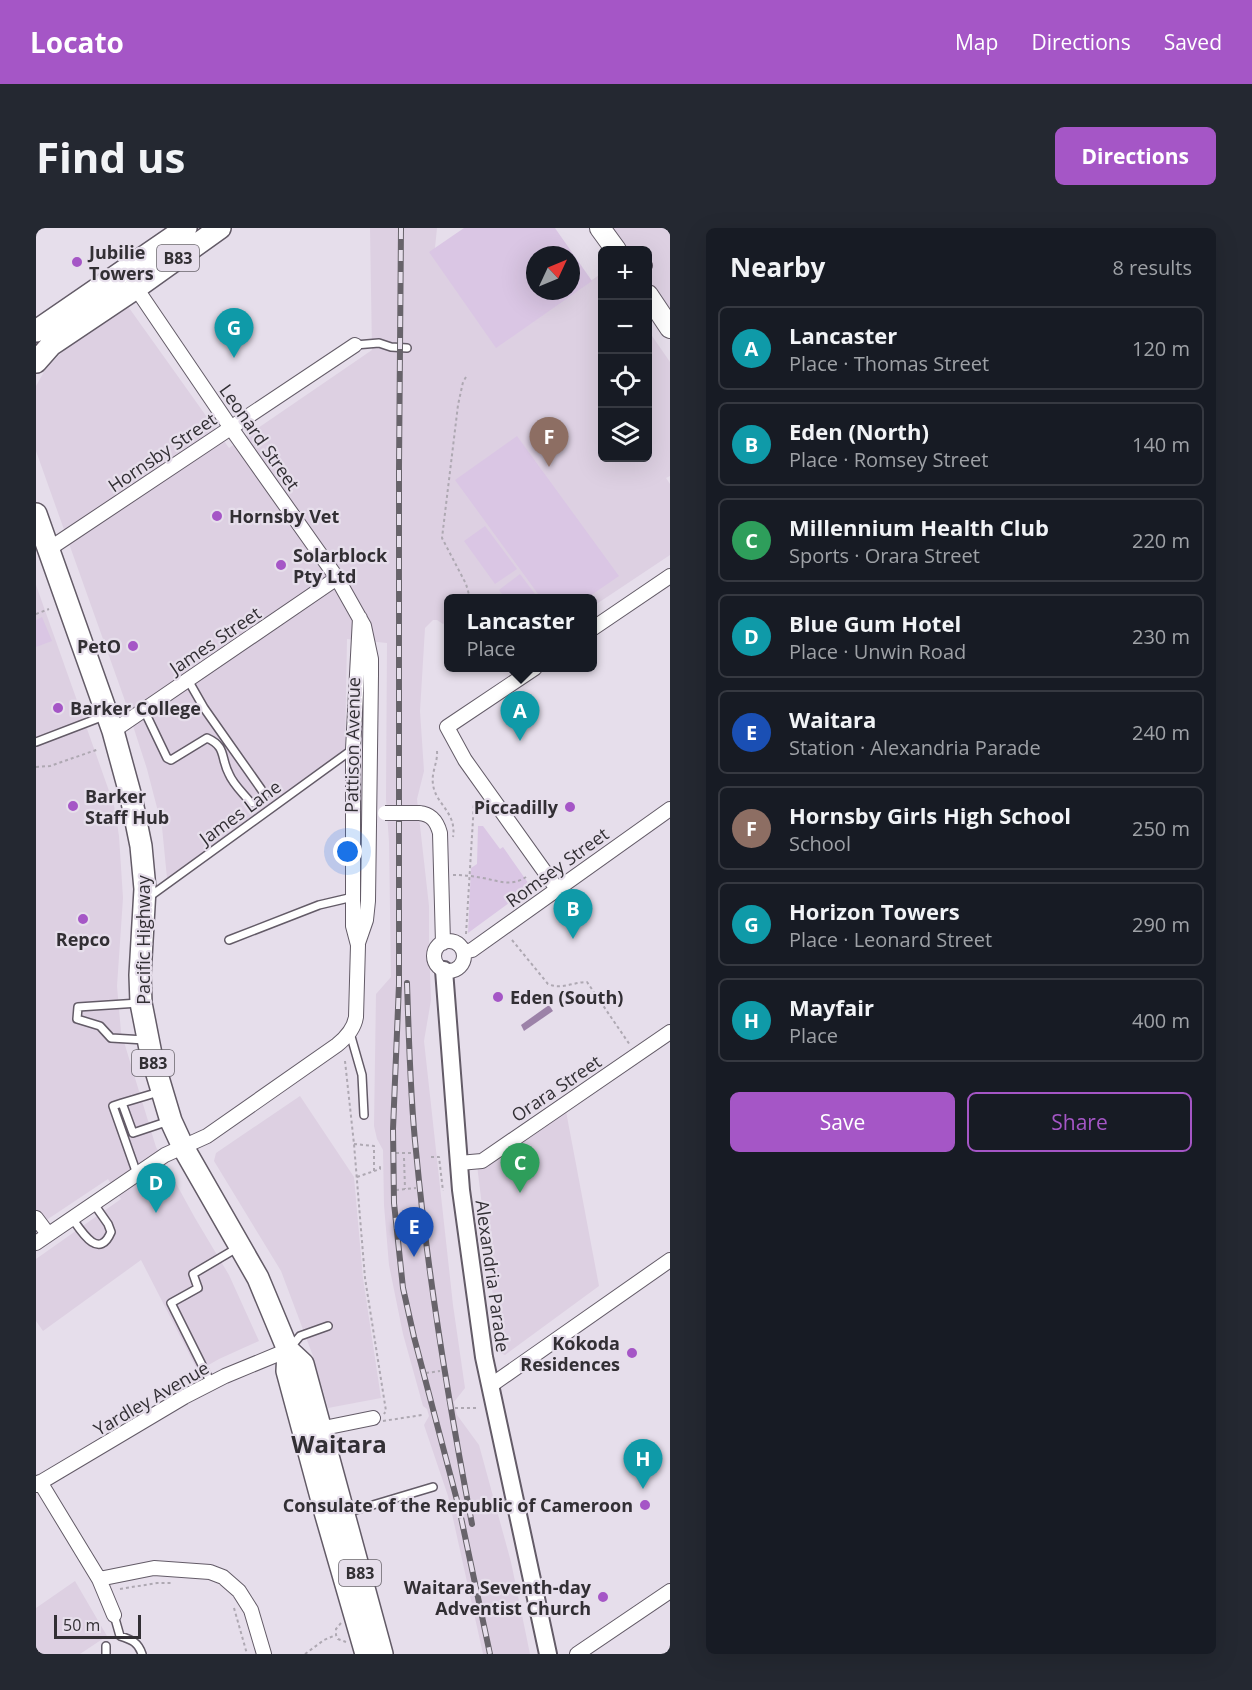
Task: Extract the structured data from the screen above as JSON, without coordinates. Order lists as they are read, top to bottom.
{
  "streets": {
    "main road": ["B83", "Pacific Highway"],
    "street": [
      "Leonard Street",
      "Hornsby Street",
      "James Street",
      "Pattison Avenue",
      "Romsey Street",
      "Orara Street",
      "Alexandria Parade",
      "Yardley Avenue"
    ],
    "lane": ["James Lane"]
  },
  "crossings": [
    ["B83", "Leonard Street"],
    ["Leonard Street", "Hornsby Street"],
    ["Leonard Street", "James Street"],
    ["Leonard Street", "Pattison Avenue"],
    ["Hornsby Street", "Pacific Highway"],
    ["James Street", "Pacific Highway"],
    ["Pattison Avenue", "James Lane"],
    ["James Lane", "Pacific Highway"],
    ["Romsey Street", "Alexandria Parade"],
    ["Pacific Highway", "Yardley Avenue"],
    ["Orara Street", "Alexandria Parade"]
  ],
  "districts": ["Waitara"],
  "places": [
    "Jubilie Towers",
    "Hornsby Vet",
    "Solarblock Pty Ltd",
    "PetO",
    "Barker College",
    "Barker Staff Hub",
    "Piccadilly",
    "Repco",
    "Eden (South)",
    "Kokoda Residences",
    "Consulate of the Republic of Cameroon",
    "Waitara Seventh-day Adventist Church"
  ],
  "scale_bar": "50 m",
  "north": "top right",
  "page": {
    "header": "Locato",
    "nav": ["Map", "Directions", "Saved"],
    "buttons": [
      "Directions",
      ["Save", "Share"]
    ],
    "title": "Find us",
    "heading": ["Nearby", "8 results"],
    "map_buttons": ["+", "−"],
    "list": [
      {
        "mark": "A",
        "name": "Lancaster",
        "note": "Place · Thomas Street",
        "value": "120 m"
      },
      {
        "mark": "B",
        "name": "Eden (North)",
        "note": "Place · Romsey Street",
        "value": "140 m"
      },
      {
        "mark": "C",
        "name": "Millennium Health Club",
        "note": "Sports · Orara Street",
        "value": "220 m"
      },
      {
        "mark": "D",
        "name": "Blue Gum Hotel",
        "note": "Place · Unwin Road",
        "value": "230 m"
      },
      {
        "mark": "E",
        "name": "Waitara",
        "note": "Station · Alexandria Parade",
        "value": "240 m"
      },
      {
        "mark": "F",
        "name": "Hornsby Girls High School",
        "note": "School",
        "value": "250 m"
      },
      {
        "mark": "G",
        "name": "Horizon Towers",
        "note": "Place · Leonard Street",
        "value": "290 m"
      },
      {
        "mark": "H",
        "name": "Mayfair",
        "note": "Place",
        "value": "400 m"
      }
    ],
    "pins": [
      "G",
      "F",
      "A",
      "B",
      "C",
      "D",
      "E",
      "H"
    ],
    "popup": ["Lancaster", "Place"],
    "scale": "50 m"
  }
}
